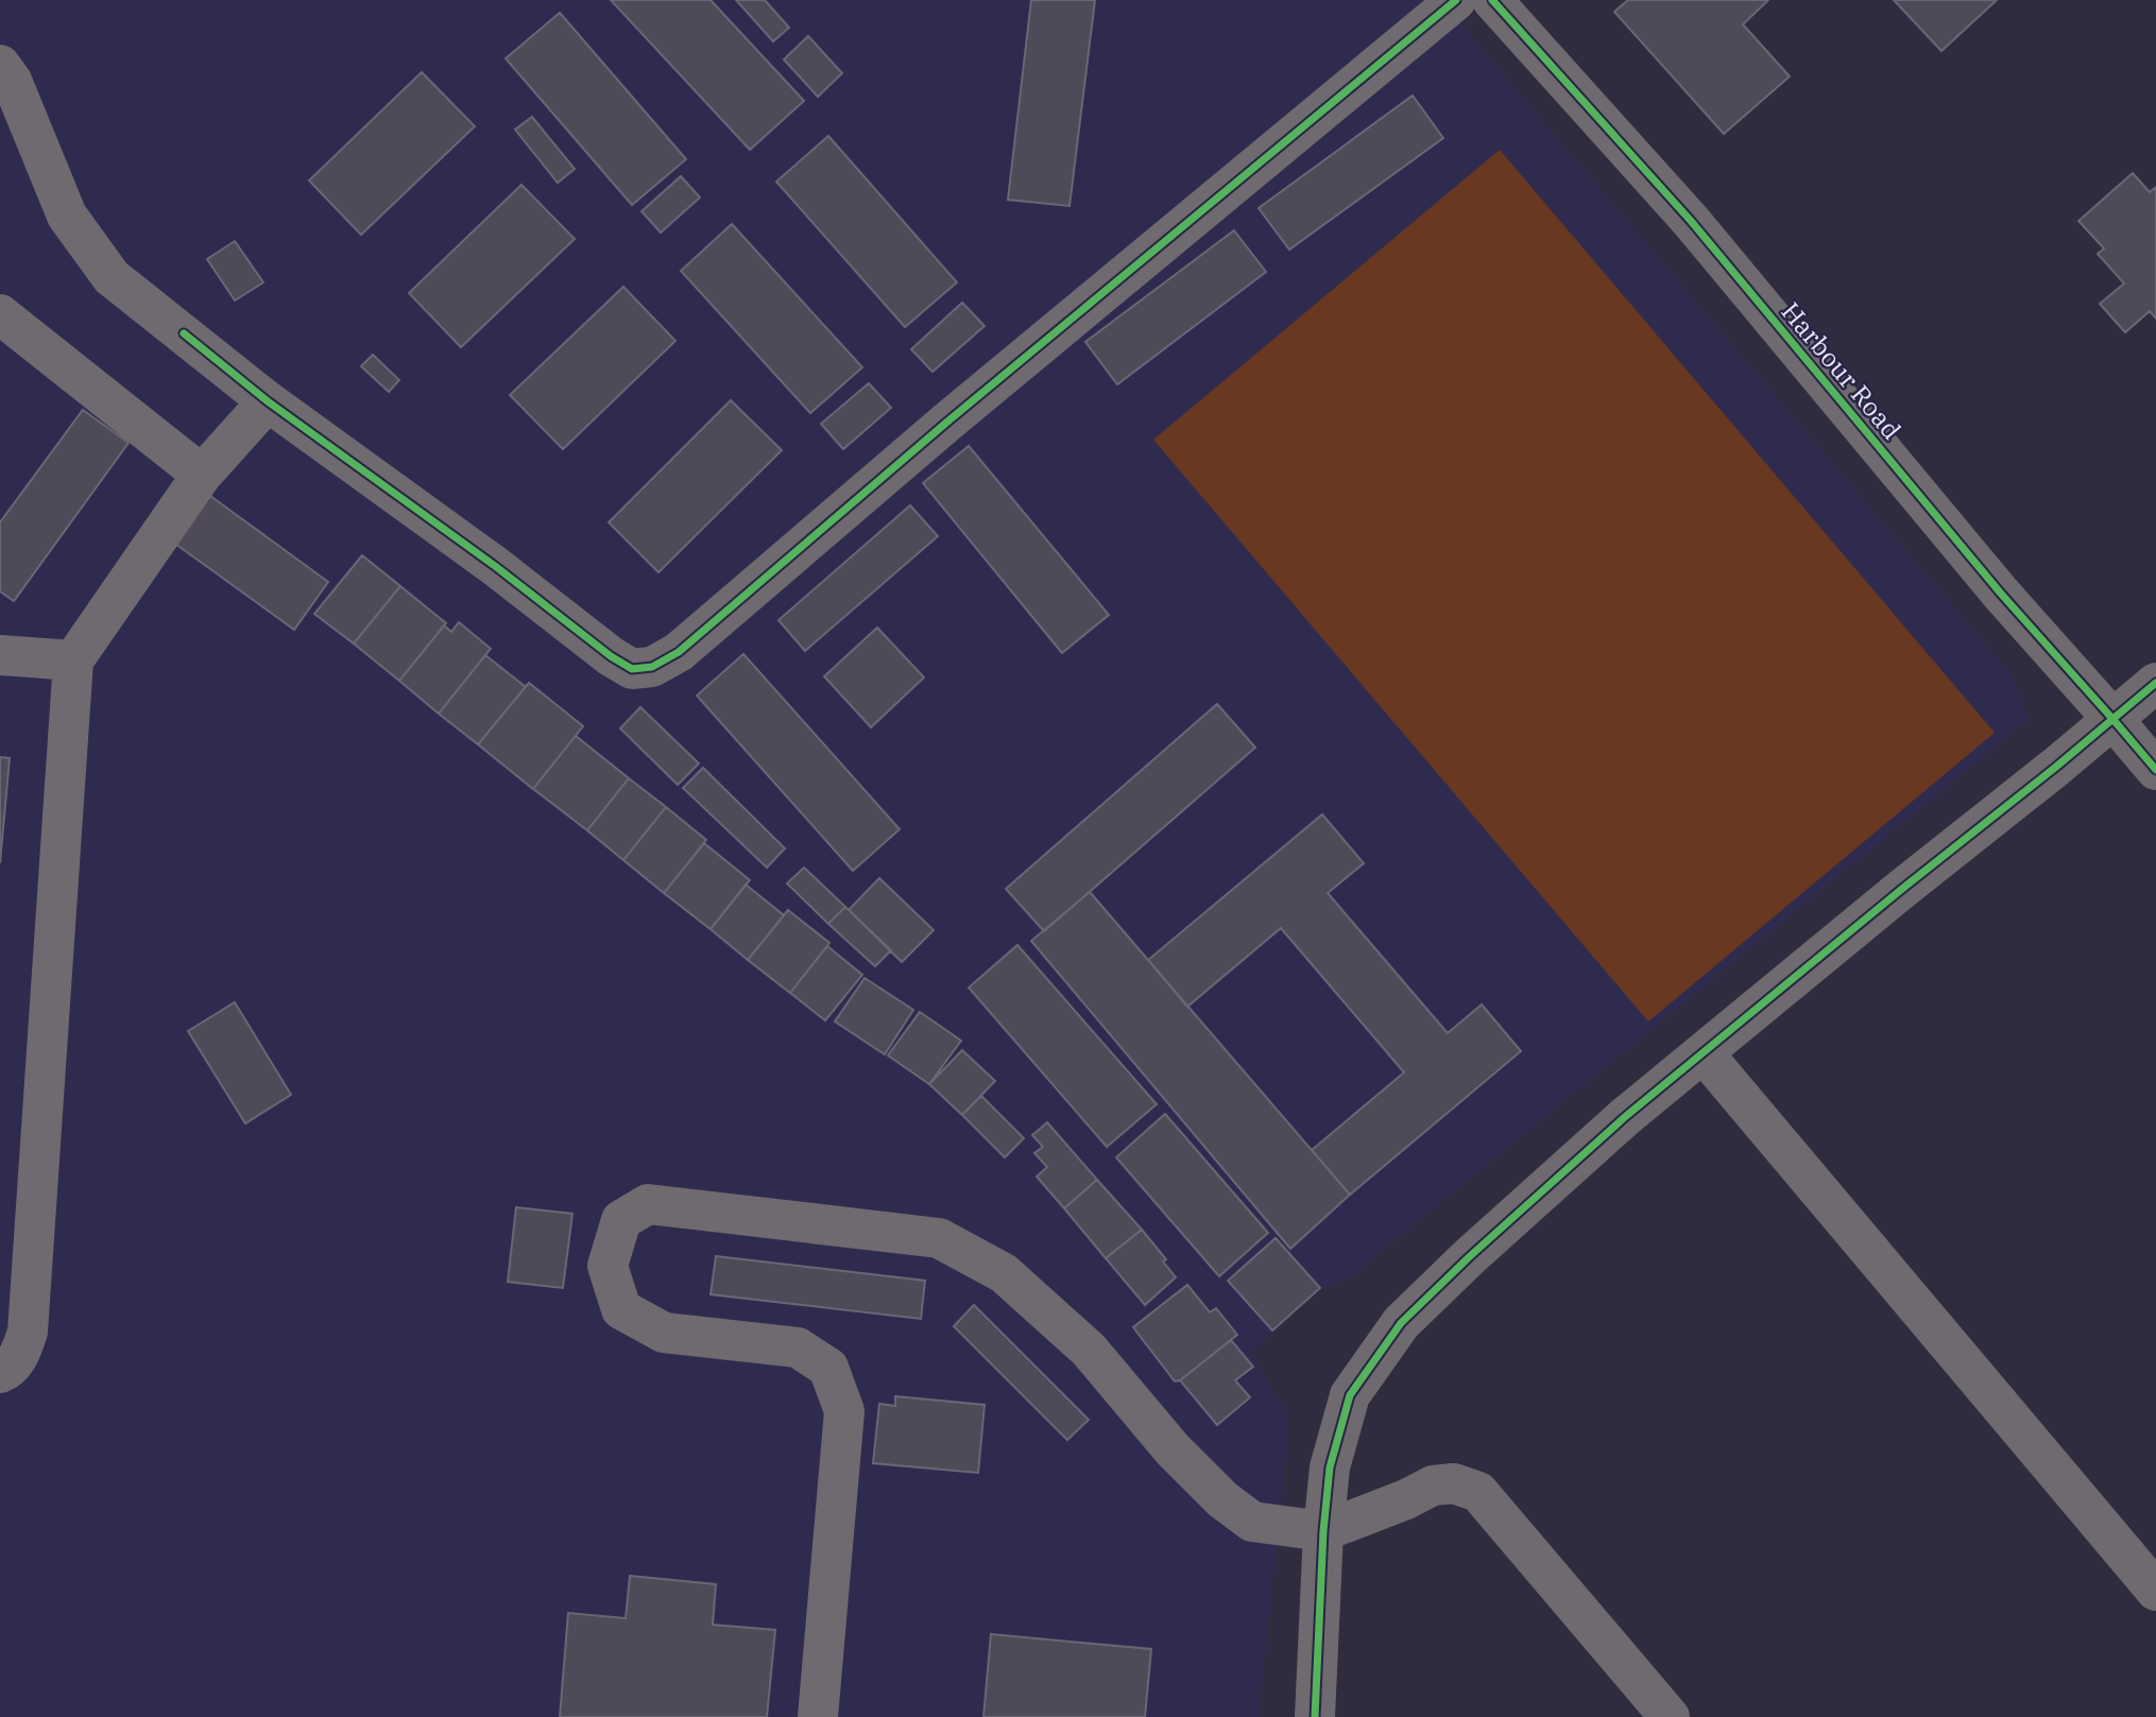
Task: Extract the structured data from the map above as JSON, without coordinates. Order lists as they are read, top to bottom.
{
  "streets": {
    "street": ["Harbour Road"]
  }
}
